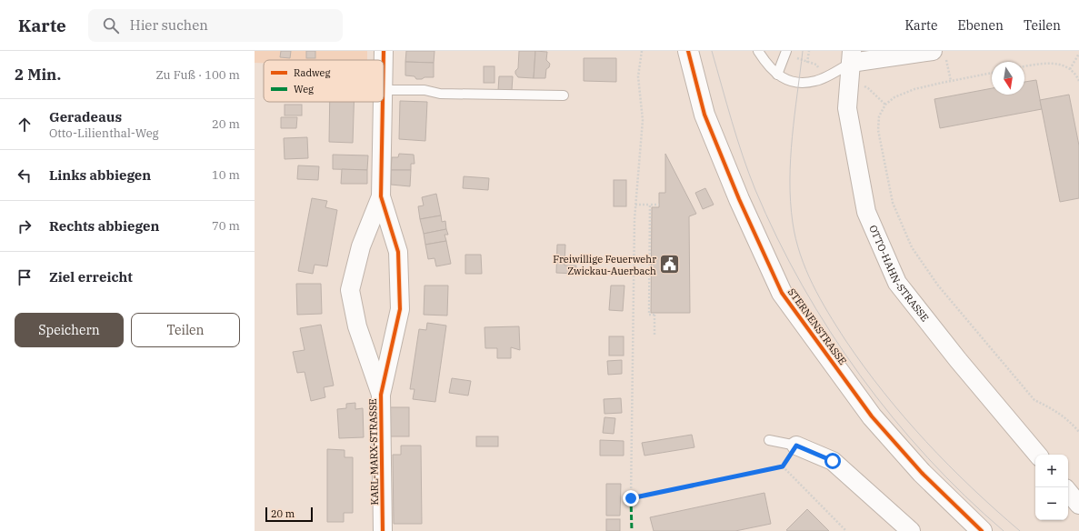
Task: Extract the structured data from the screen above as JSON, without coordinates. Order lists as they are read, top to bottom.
{
  "streets": {
    "street": ["OTTO-HAHN-STRASSE", "STERNENSTRASSE", "KARL-MARX-STRASSE"]
  },
  "places": {
    "public building": ["Freiwillige Feuerwehr Zwickau-Auerbach"]
  },
  "legend": ["Radweg", "Weg"],
  "scale_bar": "20 m",
  "north": "bottom",
  "page": {
    "header": "Karte",
    "search": "Hier suchen",
    "nav": ["Karte", "Ebenen", "Teilen"],
    "heading": ["2 Min.", "Zu Fuß · 100 m"],
    "list": [
      ["Geradeaus", "Otto-Lilienthal-Weg", "20 m"],
      ["Links abbiegen", "10 m"],
      ["Rechts abbiegen", "70 m"],
      "Ziel erreicht"
    ],
    "buttons": ["Speichern", "Teilen"],
    "map_buttons": ["+", "−"],
    "scale": "20 m"
  }
}
